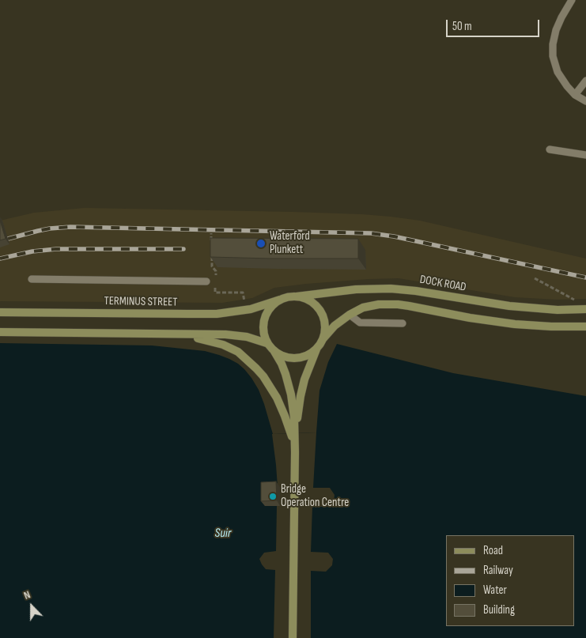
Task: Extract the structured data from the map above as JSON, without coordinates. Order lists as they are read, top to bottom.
{
  "streets": {
    "main road": ["DOCK ROAD", "TERMINUS STREET"]
  },
  "crossings": [
    ["DOCK ROAD", "TERMINUS STREET"]
  ],
  "water": ["Suir"],
  "places": ["Waterford Plunkett", "Bridge Operation Centre"],
  "legend": [
    "Road",
    "Railway",
    "Water",
    "Building"
  ],
  "scale_bar": "50 m",
  "north": "top"
}
